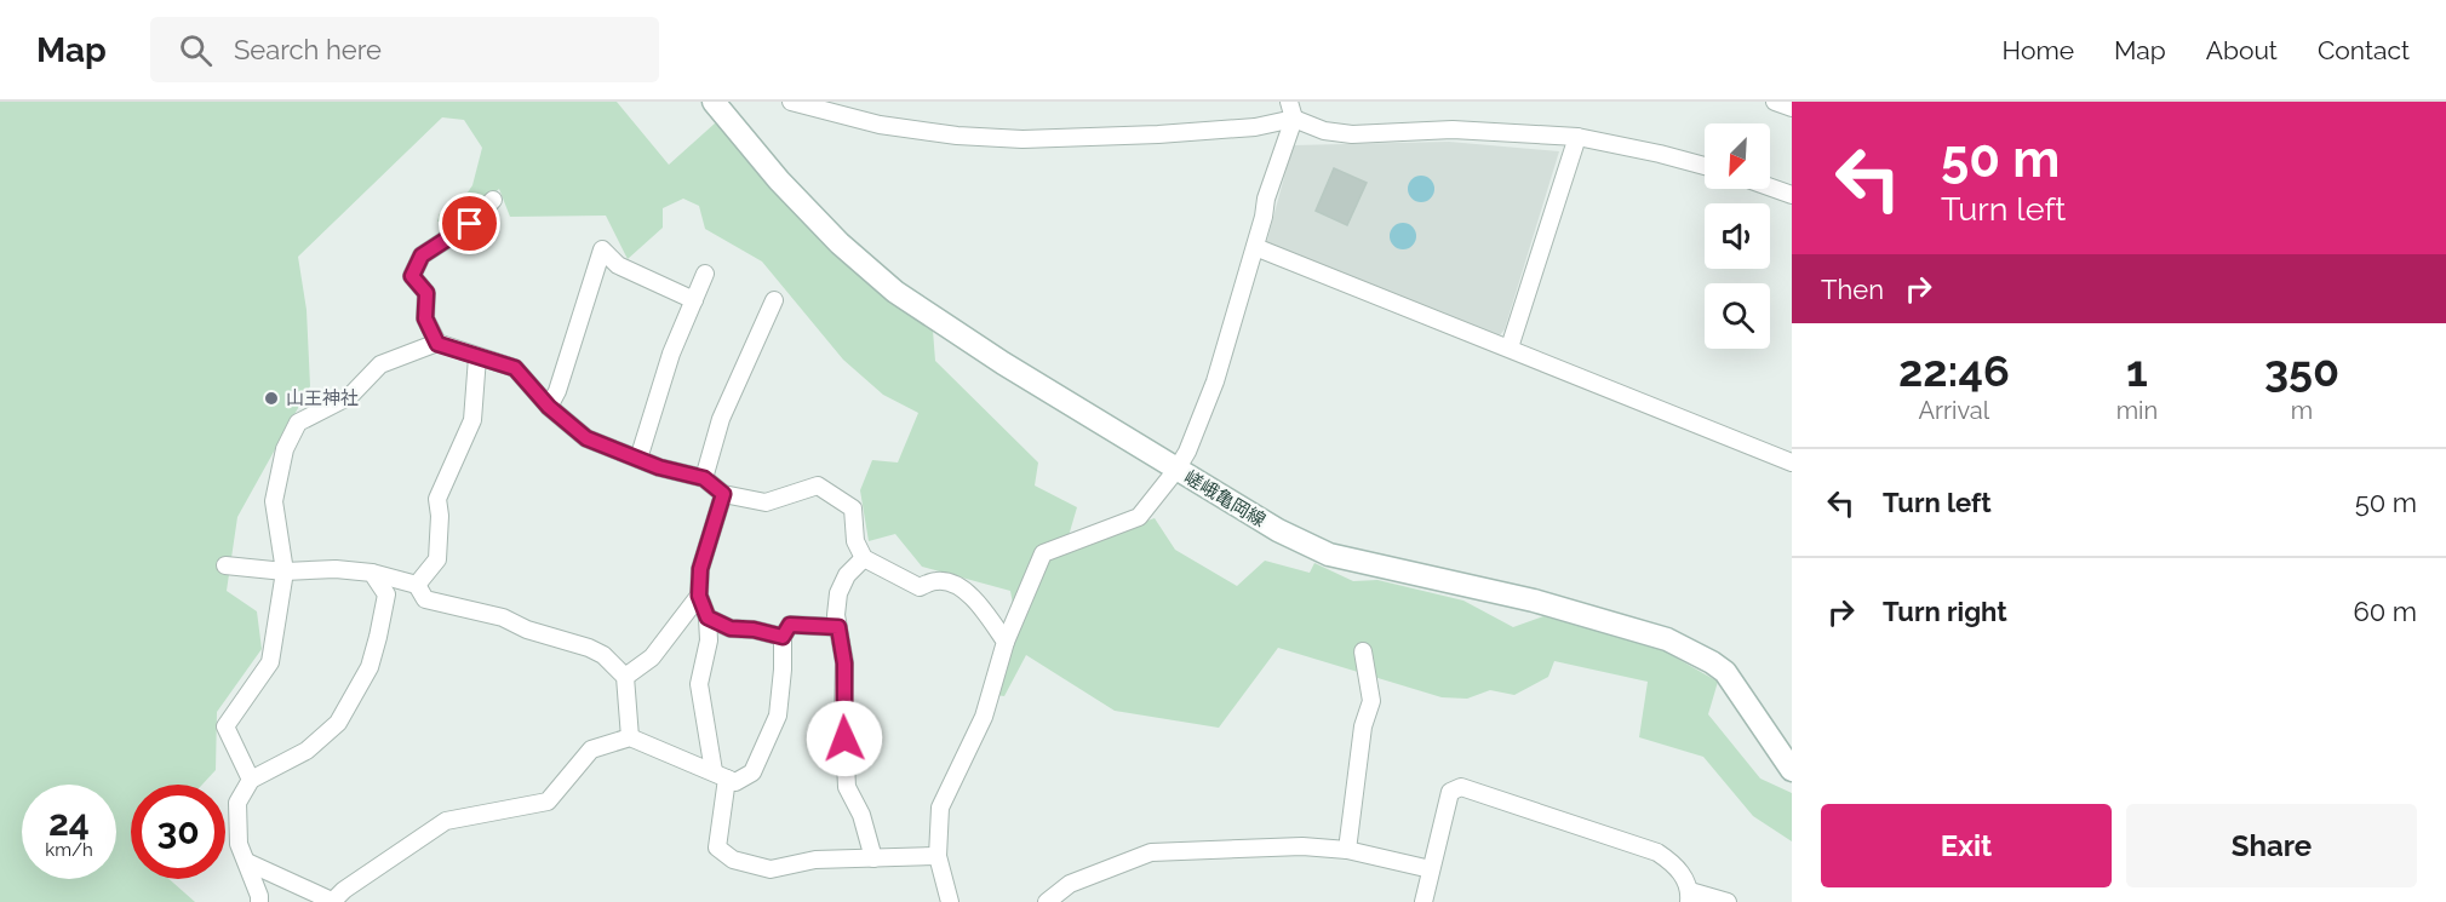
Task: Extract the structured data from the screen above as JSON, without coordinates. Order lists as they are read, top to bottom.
{
  "streets": {
    "main road": ["嵯峨亀岡線"]
  },
  "places": ["山王神社"],
  "north": "bottom left",
  "page": {
    "header": "Map",
    "search": "Search here",
    "nav": [
      "Home",
      "Map",
      "About",
      "Contact"
    ],
    "turn": ["50 m", "Turn left"],
    "then": "Then",
    "eta": [
      "22:46",
      "Arrival",
      "1",
      "min",
      "350",
      "m"
    ],
    "list": [
      {
        "name": "Turn left",
        "value": "50 m"
      },
      {
        "name": "Turn right",
        "value": "60 m"
      }
    ],
    "speed": "24 km/h",
    "limit": "30",
    "buttons": ["Exit", "Share"]
  }
}
